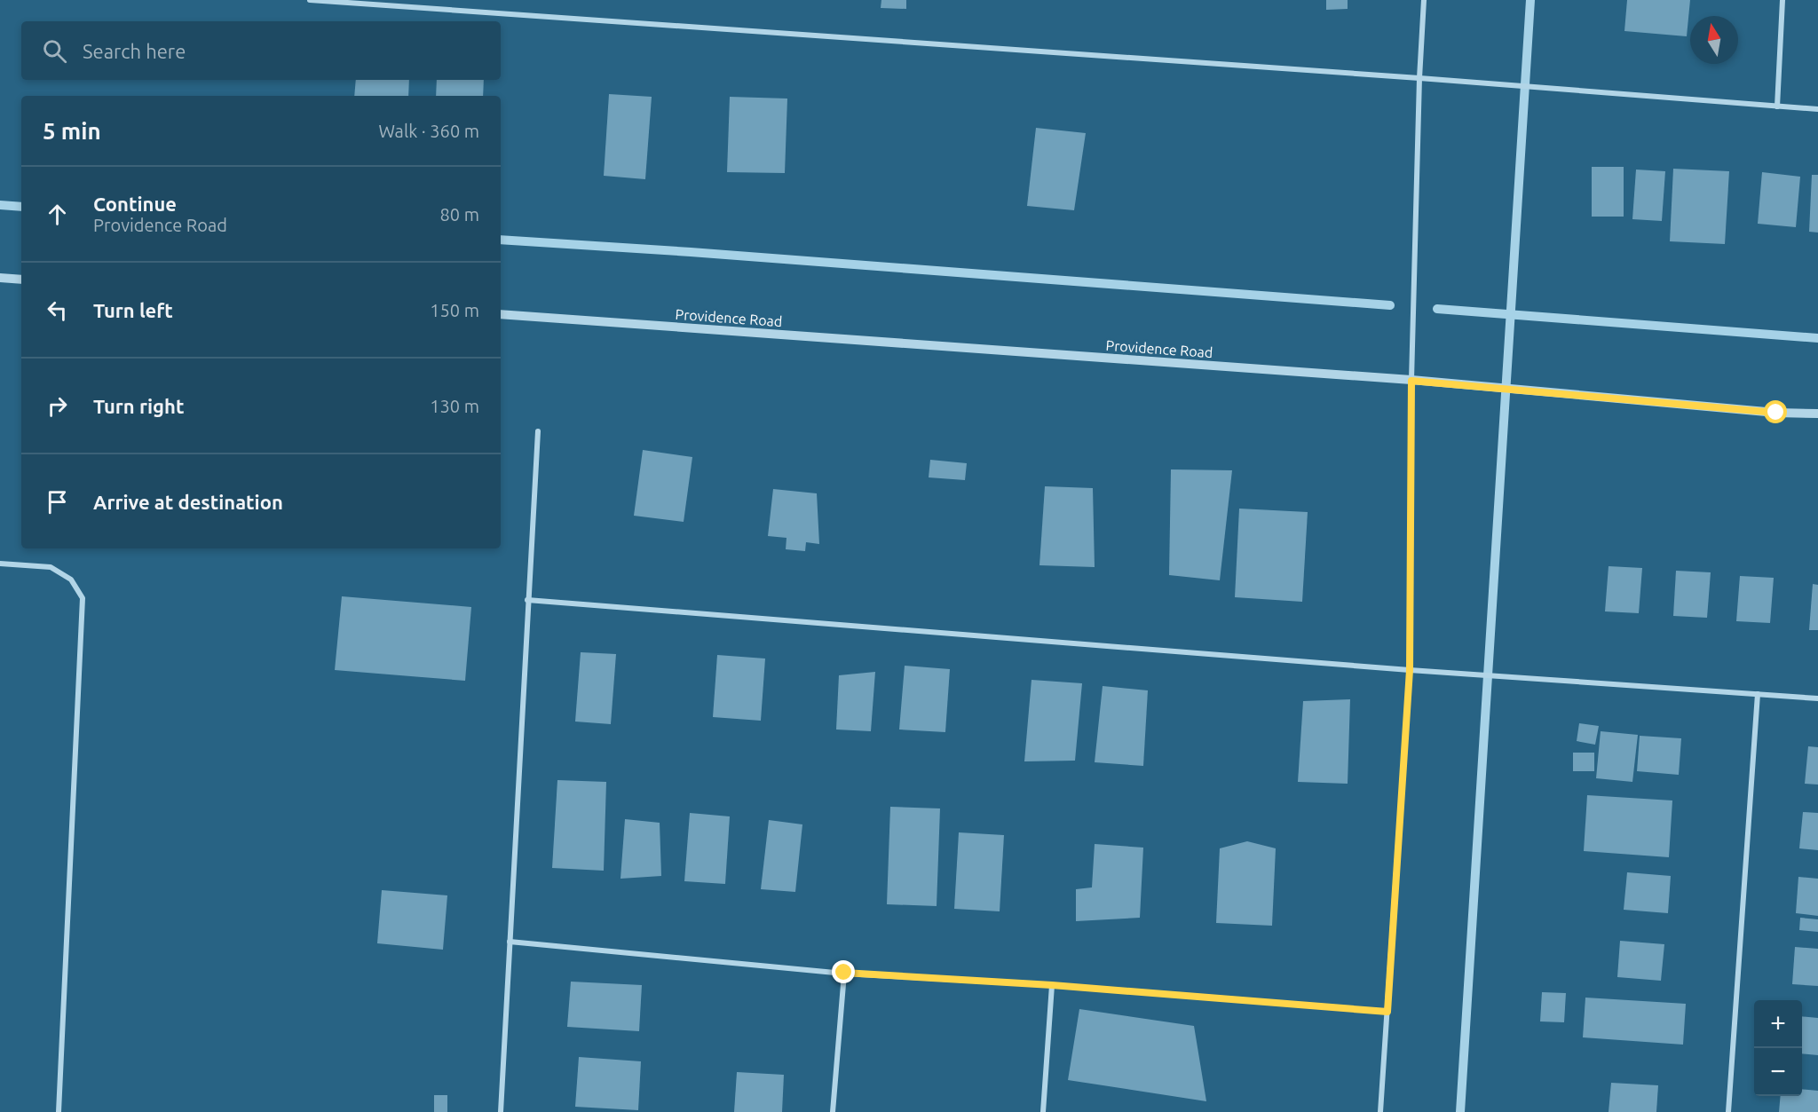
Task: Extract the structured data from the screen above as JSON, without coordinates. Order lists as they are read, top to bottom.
{
  "streets": {
    "street": ["Providence Road"]
  },
  "north": "top",
  "page": {
    "search": "Search here",
    "heading": ["5 min", "Walk · 360 m"],
    "list": [
      ["Continue", "Providence Road", "80 m"],
      ["Turn left", "150 m"],
      ["Turn right", "130 m"],
      "Arrive at destination"
    ],
    "map_buttons": ["+", "−"]
  }
}
